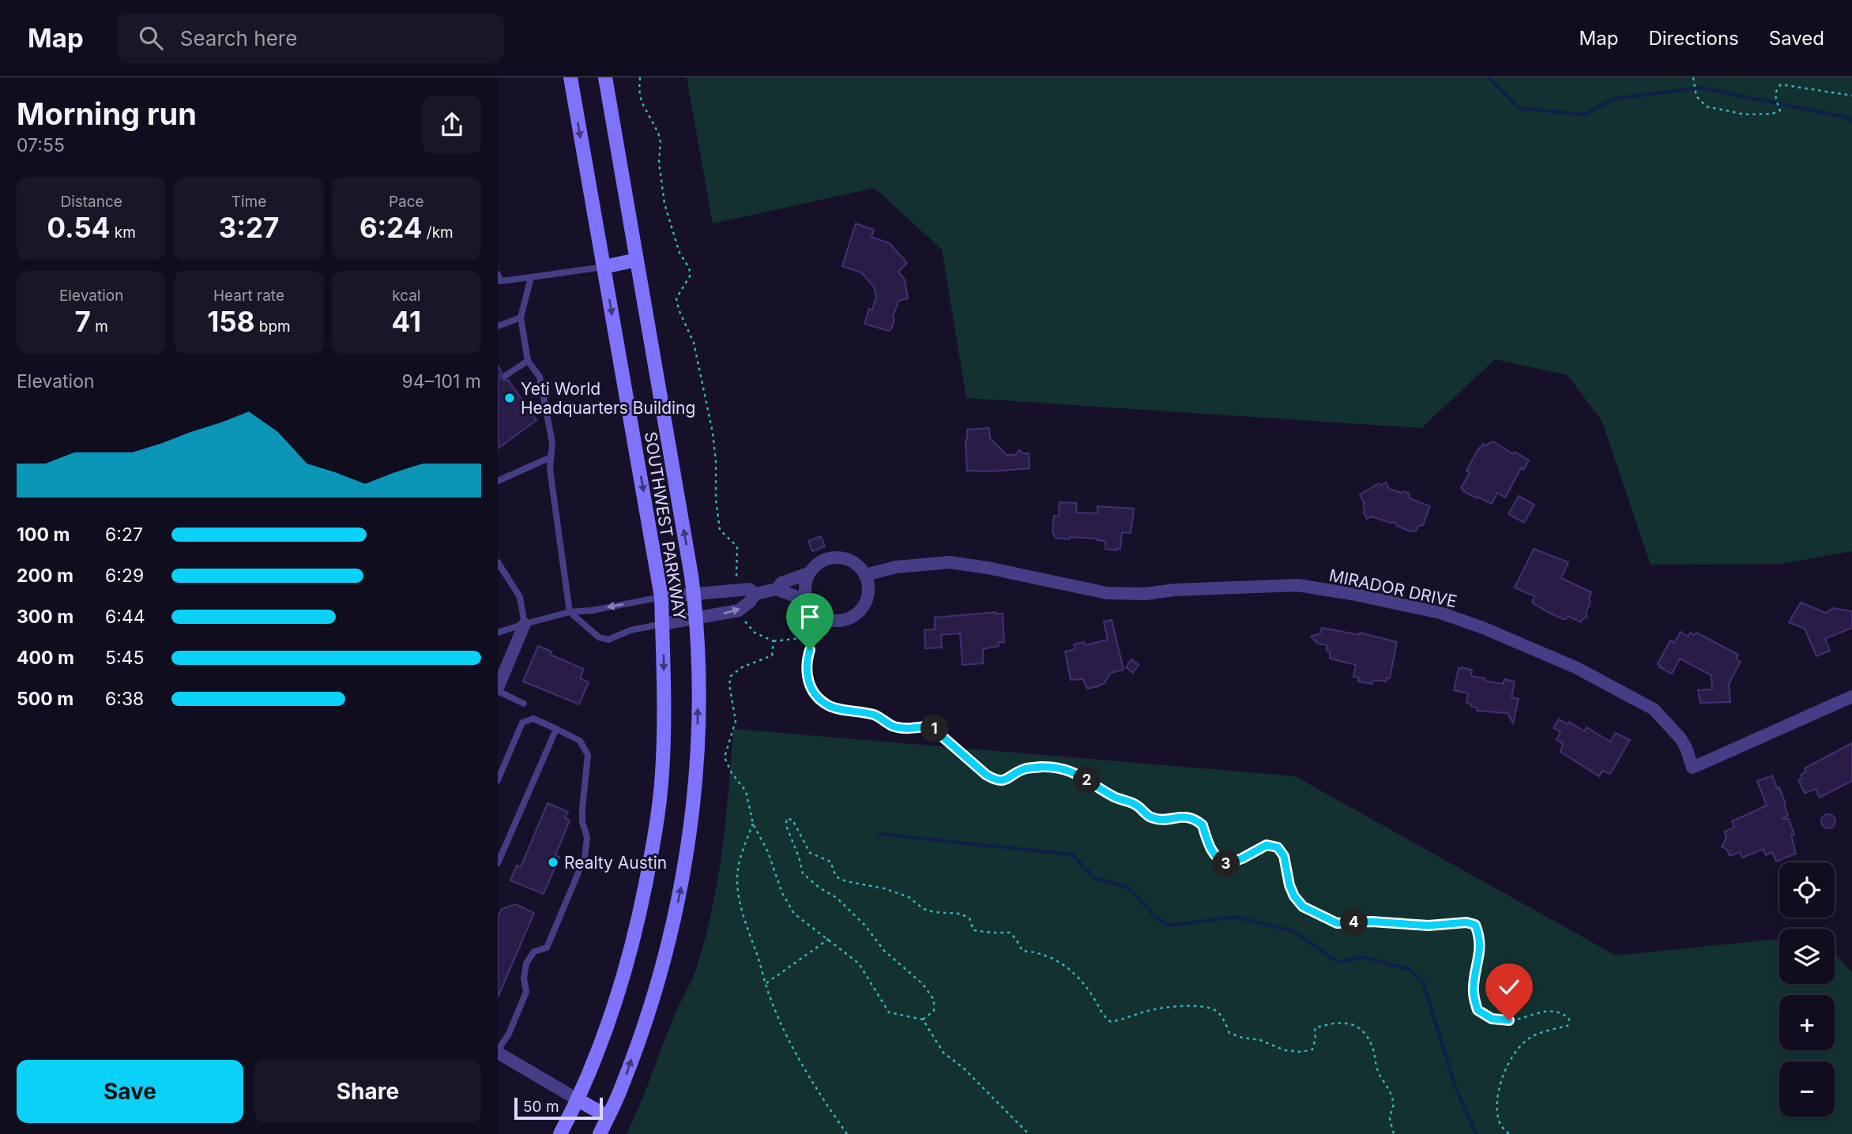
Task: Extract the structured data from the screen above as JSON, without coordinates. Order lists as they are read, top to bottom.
{
  "streets": {
    "main road": ["SOUTHWEST PARKWAY"],
    "street": ["MIRADOR DRIVE"]
  },
  "places": ["Yeti World Headquarters Building", "Realty Austin"],
  "scale_bar": "50 m",
  "page": {
    "header": "Map",
    "search": "Search here",
    "nav": ["Map", "Directions", "Saved"],
    "heading": ["Morning run", "07:55"],
    "stats": [
      ["Distance", "0.54 km"],
      ["Time", "3:27"],
      ["Pace", "6:24 /km"],
      ["Elevation", "7 m"],
      ["Heart rate", "158 bpm"],
      ["kcal", "41"]
    ],
    "chart": ["Elevation", "94–101 m"],
    "list": [
      {
        "name": "100 m",
        "note": "6:27"
      },
      {
        "name": "200 m",
        "note": "6:29"
      },
      {
        "name": "300 m",
        "note": "6:44"
      },
      {
        "name": "400 m",
        "note": "5:45"
      },
      {
        "name": "500 m",
        "note": "6:38"
      }
    ],
    "pins": [
      "1",
      "2",
      "3",
      "4"
    ],
    "map_buttons": ["+", "−"],
    "buttons": ["Save", "Share"],
    "scale": "50 m"
  }
}
